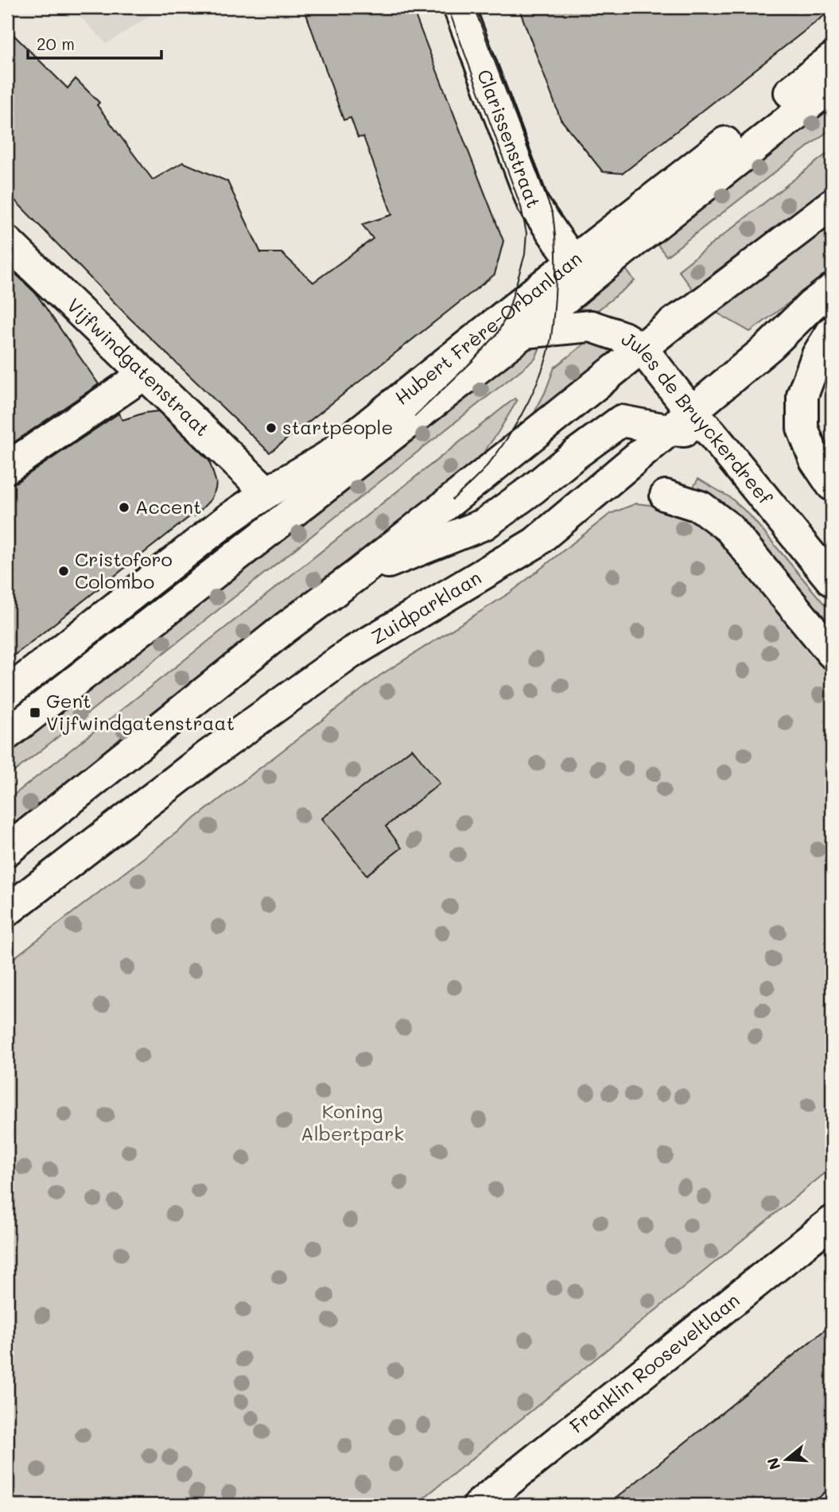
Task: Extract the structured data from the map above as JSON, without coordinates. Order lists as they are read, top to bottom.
{
  "streets": {
    "street": [
      "Clarissenstraat",
      "Hubert Frère-Orbanlaan",
      "Vijfwindgatenstraat",
      "Jules de Bruyckerdreef",
      "Zuidparklaan",
      "Franklin Rooseveltlaan"
    ]
  },
  "crossings": [
    ["Clarissenstraat", "Hubert Frère-Orbanlaan"],
    ["Hubert Frère-Orbanlaan", "Vijfwindgatenstraat"],
    ["Jules de Bruyckerdreef", "Zuidparklaan"]
  ],
  "parks": ["Koning Albertpark"],
  "places": {
    "other": ["startpeople", "Accent", "Cristoforo Colombo"],
    "transit": ["Gent Vijfwindgatenstraat"]
  },
  "scale_bar": "20 m",
  "north": "left"
}
